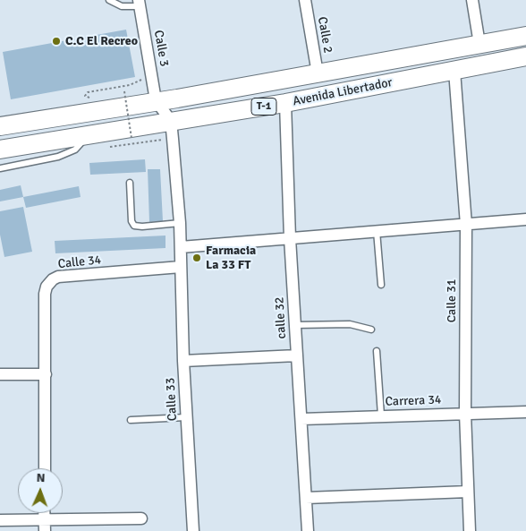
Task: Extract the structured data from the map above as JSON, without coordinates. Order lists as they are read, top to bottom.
{
  "streets": {
    "main road": ["Avenida Libertador", "T-1"],
    "street": [
      "Calle 2",
      "Calle 3",
      "Calle 34",
      "Calle 31",
      "calle 32",
      "Calle 33",
      "Carrera 34"
    ]
  },
  "crossings": [
    ["Calle 2", "Avenida Libertador"],
    ["Calle 3", "Avenida Libertador"],
    ["Avenida Libertador", "Calle 31"],
    ["Avenida Libertador", "calle 32"],
    ["Avenida Libertador", "Calle 33"],
    ["Calle 34", "Calle 33"],
    ["Calle 31", "Carrera 34"],
    ["calle 32", "Carrera 34"]
  ],
  "places": ["C.C El Recreo", "Farmacia La 33 FT"],
  "north": "top"
}
